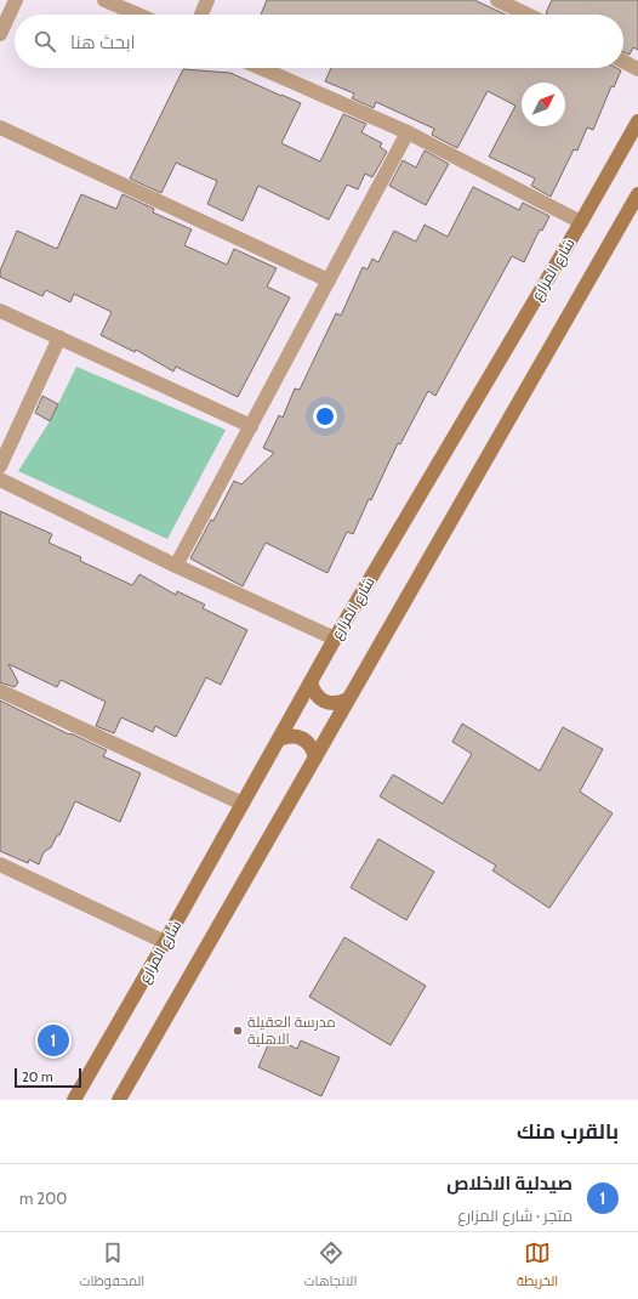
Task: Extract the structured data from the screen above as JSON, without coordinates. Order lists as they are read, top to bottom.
{
  "streets": {
    "street": ["شارع المزارع"]
  },
  "places": ["مدرسة العقيلة الاهلية"],
  "scale_bar": "20 m",
  "north": "top right",
  "page": {
    "search": "ابحث هنا",
    "pins": "1",
    "scale": "20 m",
    "heading": "بالقرب منك",
    "list": [
      {
        "mark": "1",
        "name": "صيدلية الاخلاص",
        "note": "متجر · شارع المزارع",
        "value": "200 m"
      }
    ],
    "nav": ["الخريطة", "الاتجاهات", "المحفوظات"]
  }
}
